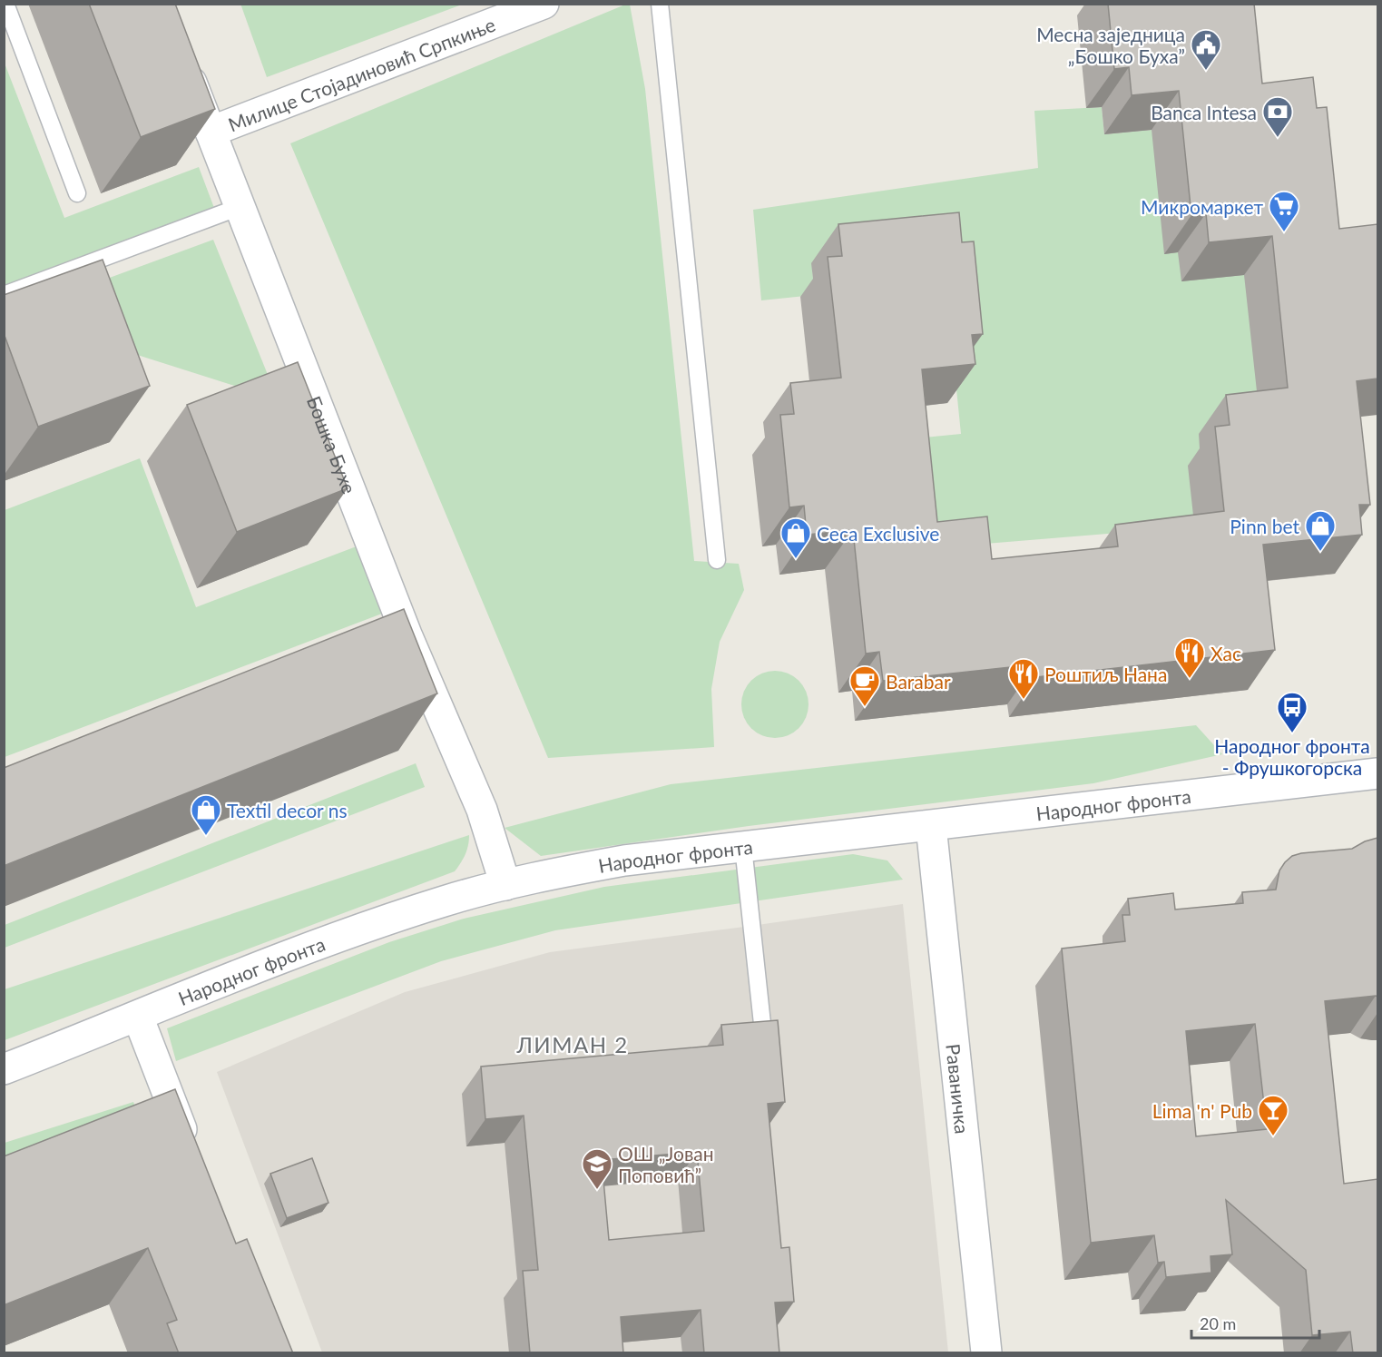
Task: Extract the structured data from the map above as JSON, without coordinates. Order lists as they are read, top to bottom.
{
  "streets": {
    "street": [
      "Милице Стојадиновић Српкиње",
      "Бошка Бухе",
      "Народног фронта",
      "Раваничка"
    ]
  },
  "crossings": [
    ["Милице Стојадиновић Српкиње", "Бошка Бухе"],
    ["Бошка Бухе", "Народног фронта"],
    ["Народног фронта", "Раваничка"]
  ],
  "districts": ["ЛИМАН 2"],
  "places": {
    "public building": ["Месна заједница „Бошко Буха”"],
    "bank": ["Banca Intesa"],
    "supermarket": ["Микромаркет"],
    "shop": ["Pinn bet", "Ceca Exclusive", "Textil decor ns"],
    "restaurant": ["Хас", "Роштиљ Нана"],
    "cafe": ["Barabar"],
    "bus stop": ["Народног фронта - Фрушкогорска"],
    "bar": ["Lima 'n' Pub"],
    "school or university": ["ОШ „Јован Поповић”"]
  },
  "scale_bar": "20 m"
}
